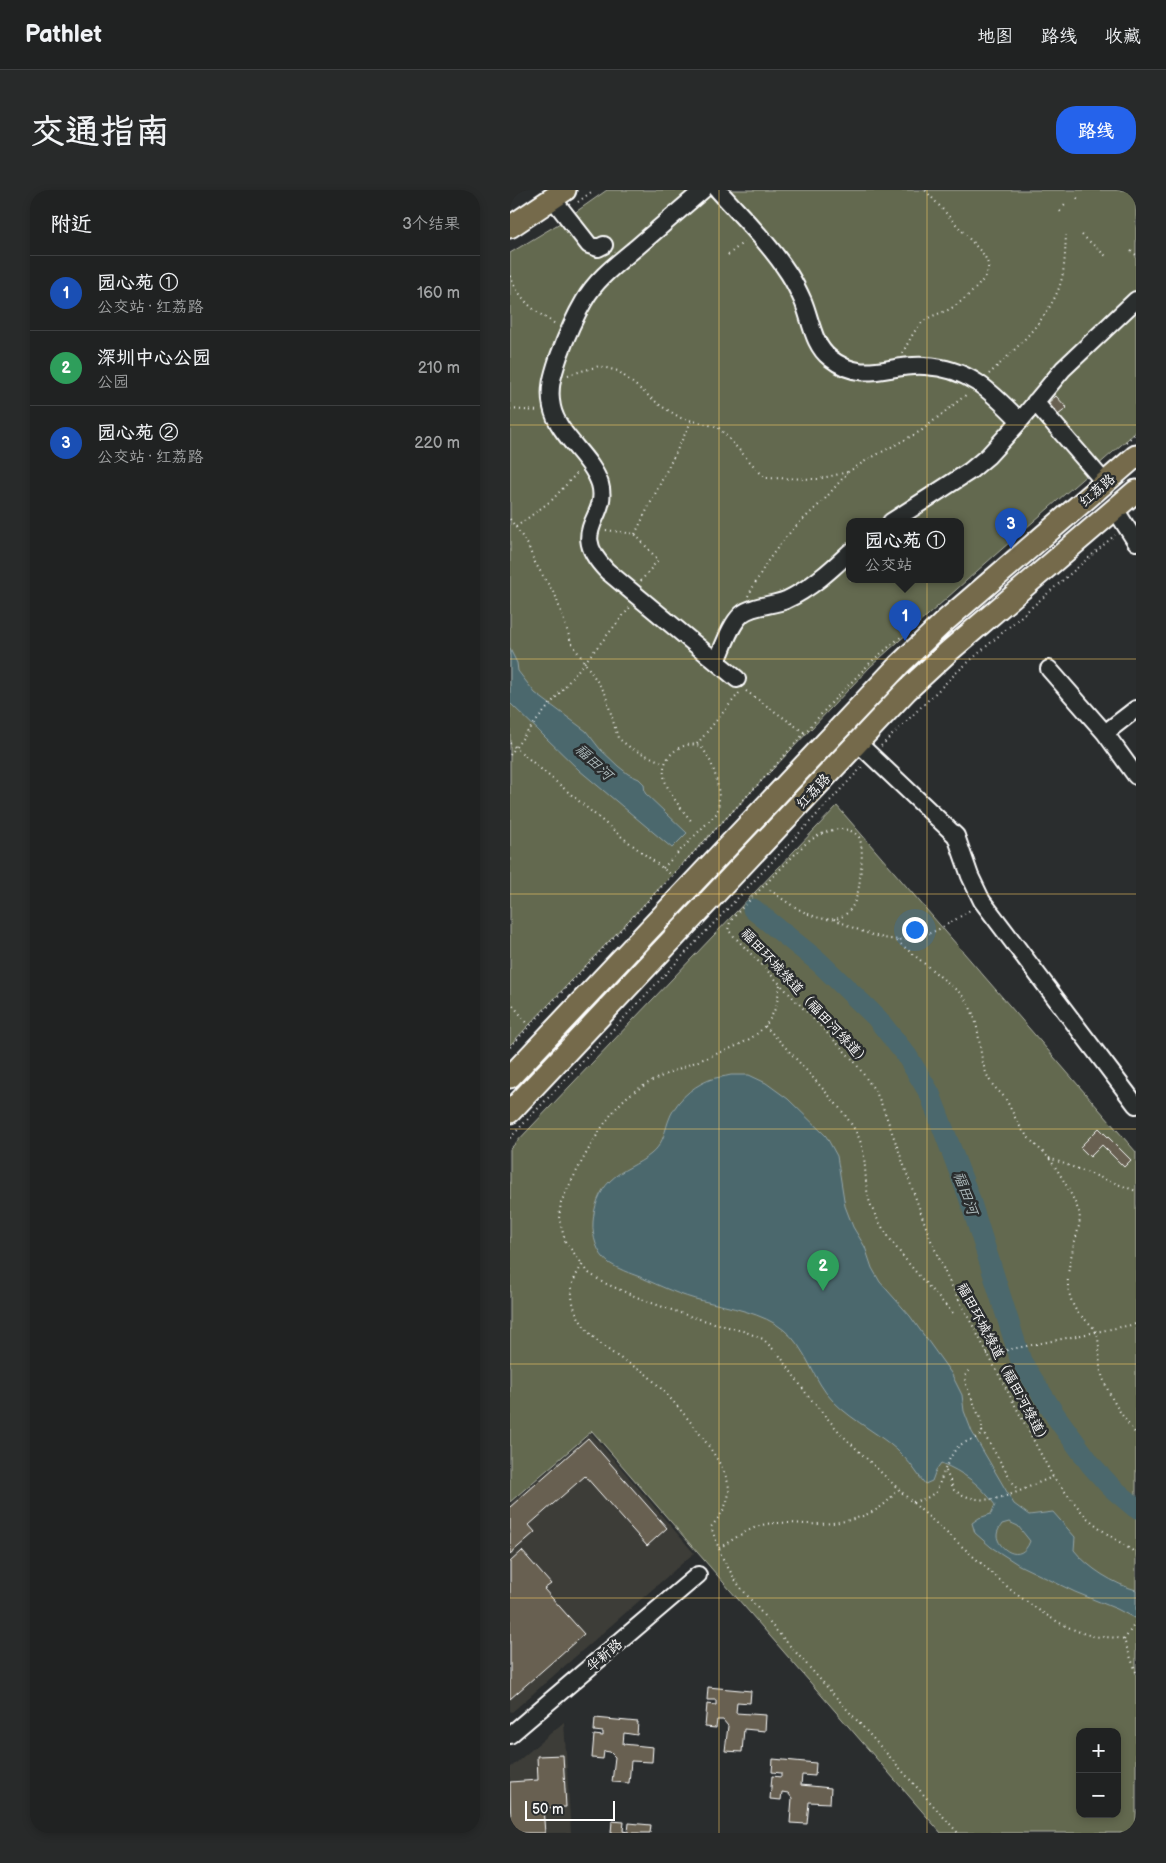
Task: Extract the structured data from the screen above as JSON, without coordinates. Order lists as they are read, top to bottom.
{
  "streets": {
    "main road": ["红荔路"],
    "street": ["华新路"],
    "path": ["福田环城绿道（福田河绿道）"]
  },
  "water": ["福田河"],
  "scale_bar": "50 m",
  "page": {
    "header": "Pathlet",
    "nav": ["地图", "路线", "收藏"],
    "buttons": "路线",
    "title": "交通指南",
    "heading": ["附近", "3个结果"],
    "list": [
      {
        "mark": "1",
        "name": "园心苑 ①",
        "note": "公交站 · 红荔路",
        "value": "160 m"
      },
      {
        "mark": "2",
        "name": "深圳中心公园",
        "note": "公园",
        "value": "210 m"
      },
      {
        "mark": "3",
        "name": "园心苑 ②",
        "note": "公交站 · 红荔路",
        "value": "220 m"
      }
    ],
    "pins": ["3", "1", "2"],
    "popup": ["园心苑 ①", "公交站"],
    "map_buttons": ["+", "−"],
    "scale": "50 m"
  }
}
